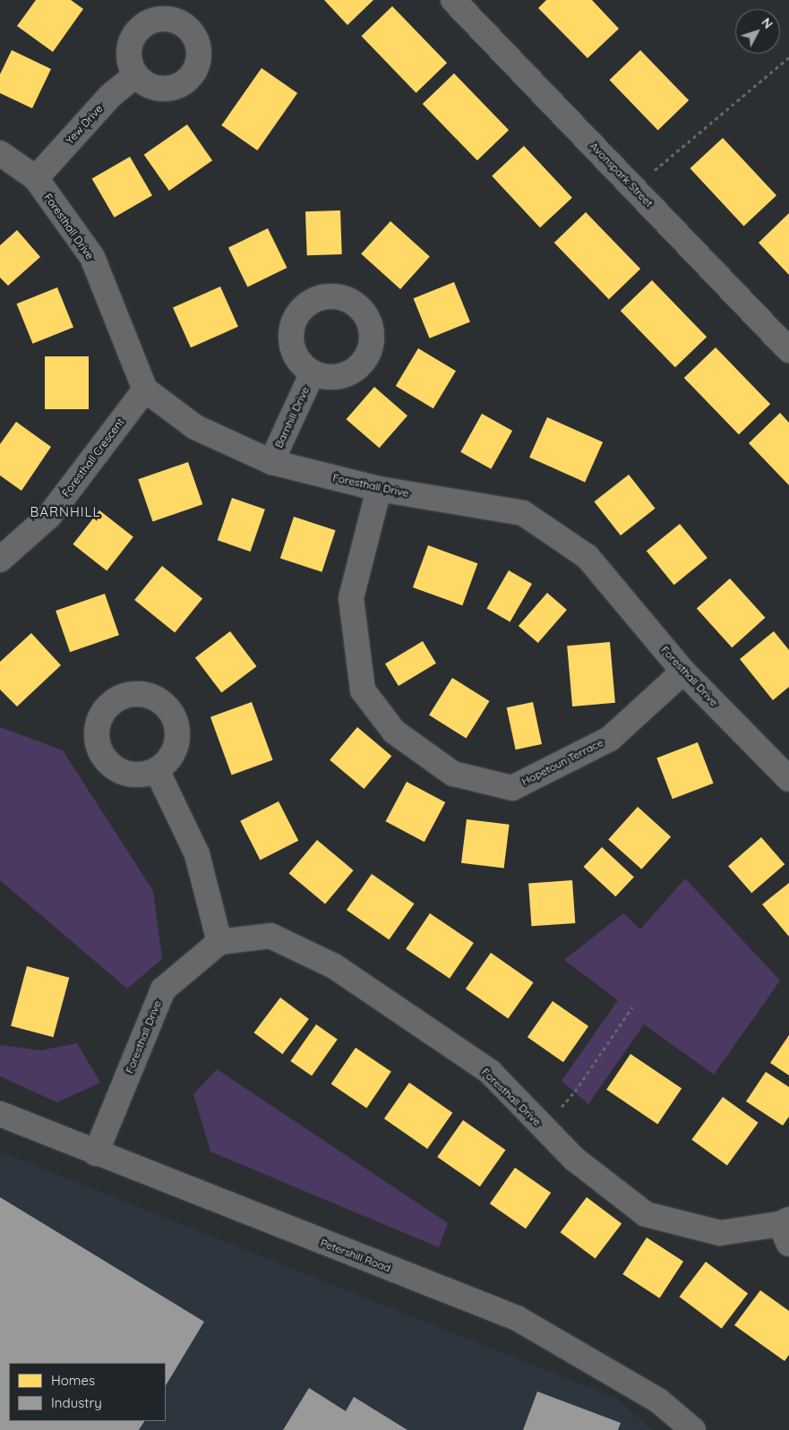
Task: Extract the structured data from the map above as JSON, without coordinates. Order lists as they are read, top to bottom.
{
  "streets": {
    "street": [
      "Yew Drive",
      "Avonspark Street",
      "Foresthall Drive",
      "Barnhill Drive",
      "Foresthall Crescent",
      "Hopetoun Terrace",
      "Petershill Road"
    ]
  },
  "crossings": [
    ["Yew Drive", "Foresthall Drive"],
    ["Foresthall Drive", "Barnhill Drive"],
    ["Foresthall Drive", "Foresthall Crescent"],
    ["Foresthall Drive", "Hopetoun Terrace"],
    ["Foresthall Drive", "Petershill Road"]
  ],
  "districts": ["BARNHILL"],
  "legend": ["Homes", "Industry"],
  "north": "top right"
}
